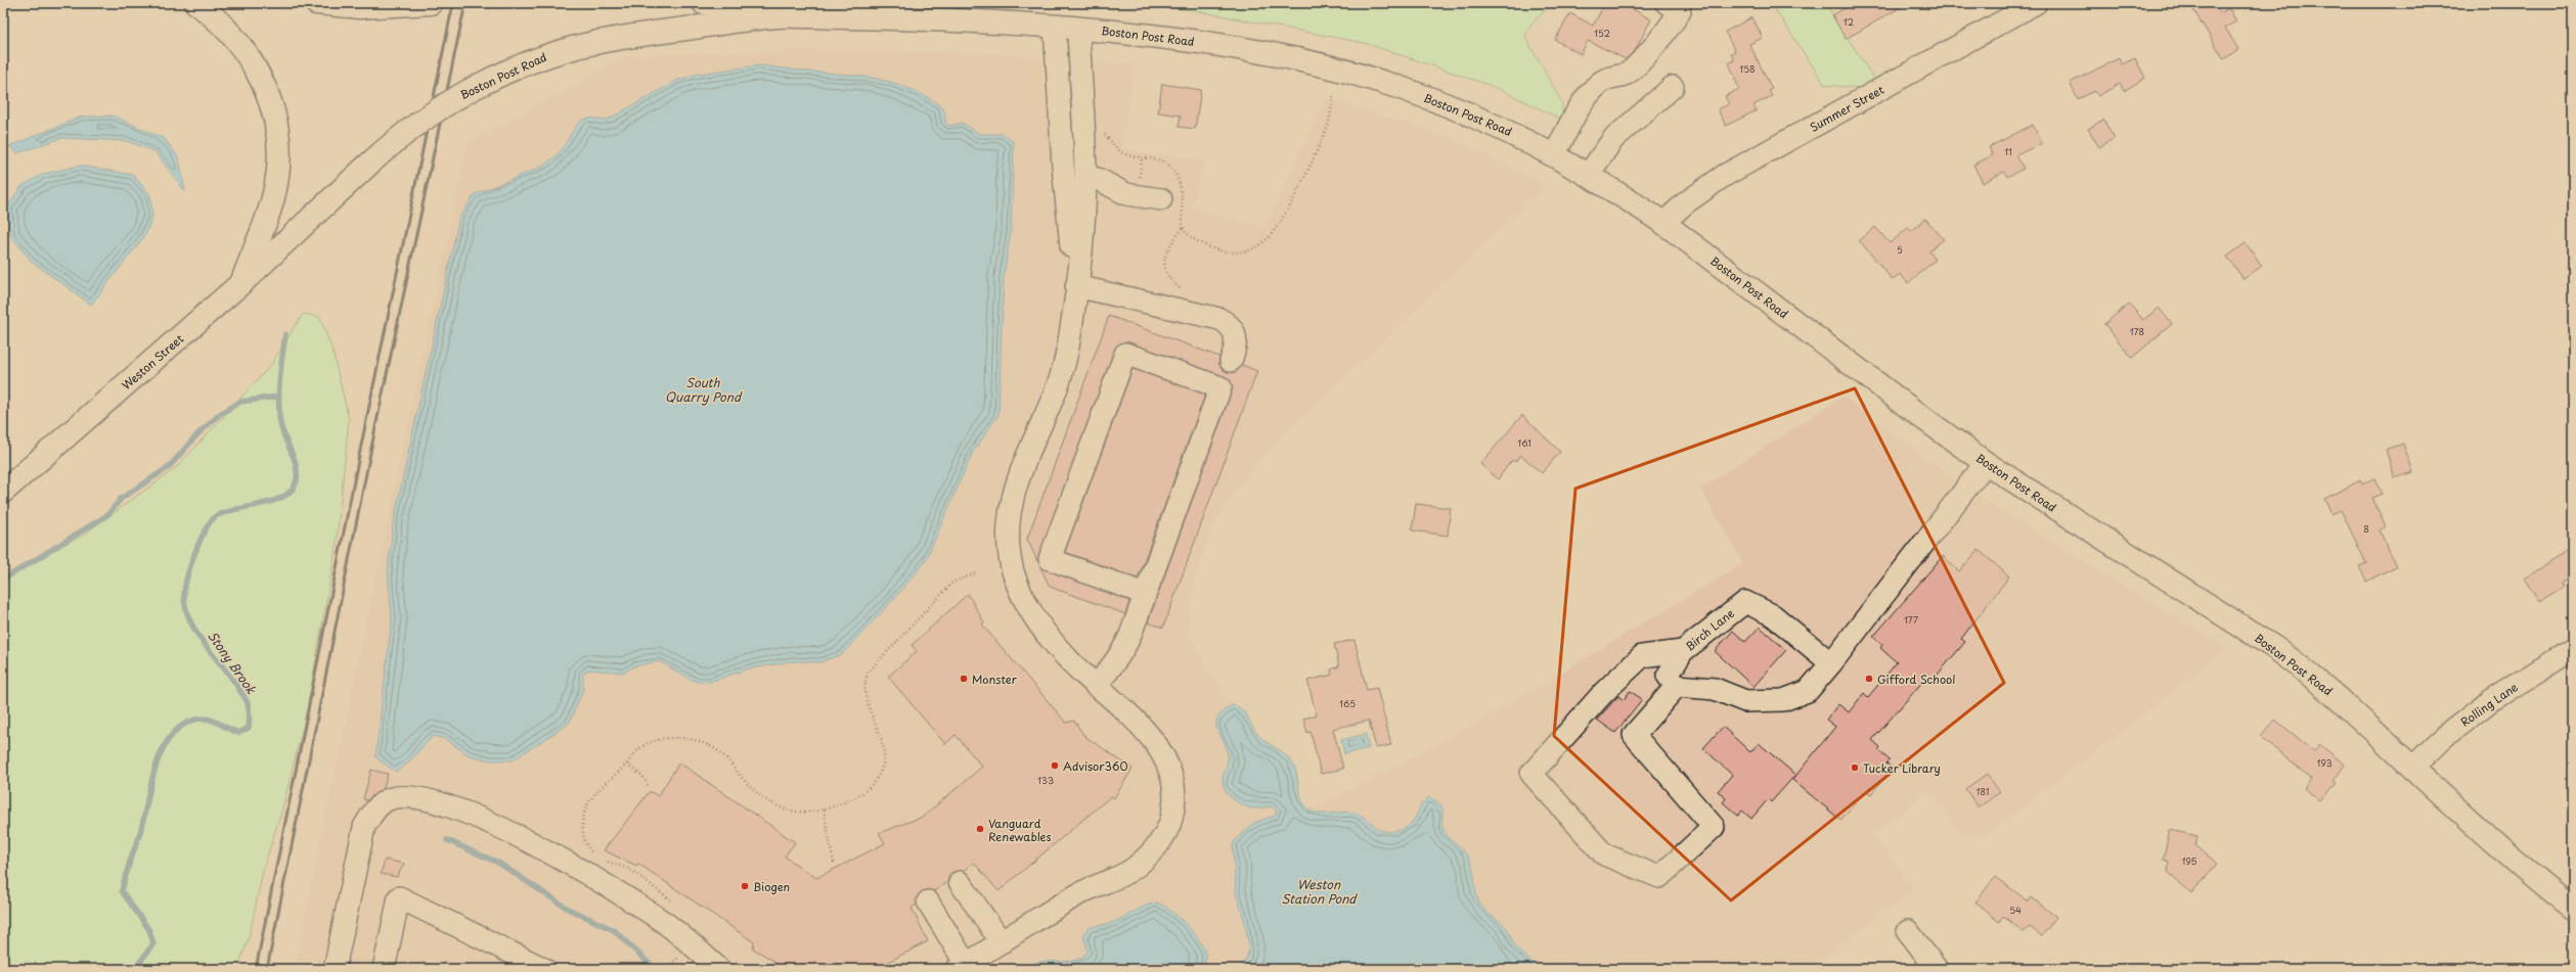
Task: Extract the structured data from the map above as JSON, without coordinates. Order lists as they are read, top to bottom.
{
  "streets": {
    "main road": ["Boston Post Road", "Weston Street"],
    "street": ["Summer Street", "Birch Lane", "Rolling Lane"]
  },
  "crossings": [
    ["Boston Post Road", "Summer Street"],
    ["Boston Post Road", "Weston Street"],
    ["Boston Post Road", "Rolling Lane"]
  ],
  "water": ["South Quarry Pond", "Stony Brook", "Weston Station Pond"],
  "places": [
    "Monster",
    "Gifford School",
    "Advisor360",
    "Tucker Library",
    "Vanguard Renewables",
    "Biogen"
  ],
  "house_numbers": [
    "12",
    "152",
    "158",
    "11",
    "5",
    "178",
    "161",
    "8",
    "177",
    "165",
    "193",
    "133",
    "181",
    "195",
    "54"
  ]
}
